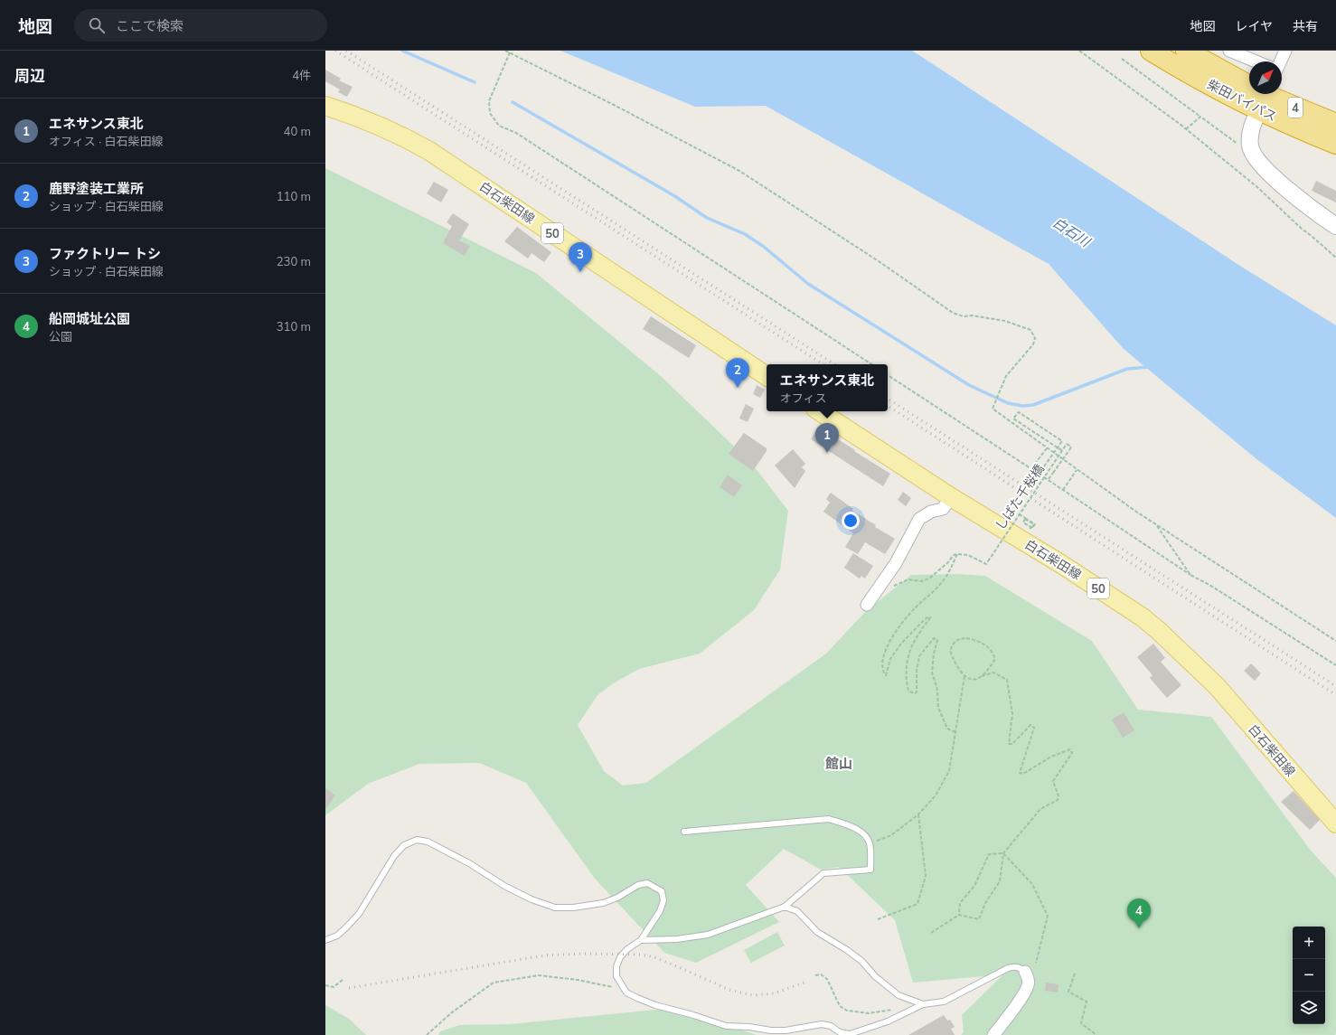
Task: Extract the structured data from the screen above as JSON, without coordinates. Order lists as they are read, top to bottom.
{
  "streets": {
    "highway": ["柴田バイパス", "4"],
    "main road": ["白石柴田線", "50"],
    "path": ["しばた千桜橋"]
  },
  "districts": ["館山"],
  "water": ["白石川"],
  "north": "top right",
  "page": {
    "header": "地図",
    "search": "ここで検索",
    "nav": ["地図", "レイヤ", "共有"],
    "heading": ["周辺", "4件"],
    "list": [
      {
        "mark": "1",
        "name": "エネサンス東北",
        "note": "オフィス · 白石柴田線",
        "value": "40 m"
      },
      {
        "mark": "2",
        "name": "鹿野塗装工業所",
        "note": "ショップ · 白石柴田線",
        "value": "110 m"
      },
      {
        "mark": "3",
        "name": "ファクトリー トシ",
        "note": "ショップ · 白石柴田線",
        "value": "230 m"
      },
      {
        "mark": "4",
        "name": "船岡城址公園",
        "note": "公園",
        "value": "310 m"
      }
    ],
    "pins": [
      "3",
      "2",
      "1",
      "4"
    ],
    "popup": ["エネサンス東北", "オフィス"],
    "map_buttons": ["+", "−"]
  }
}
